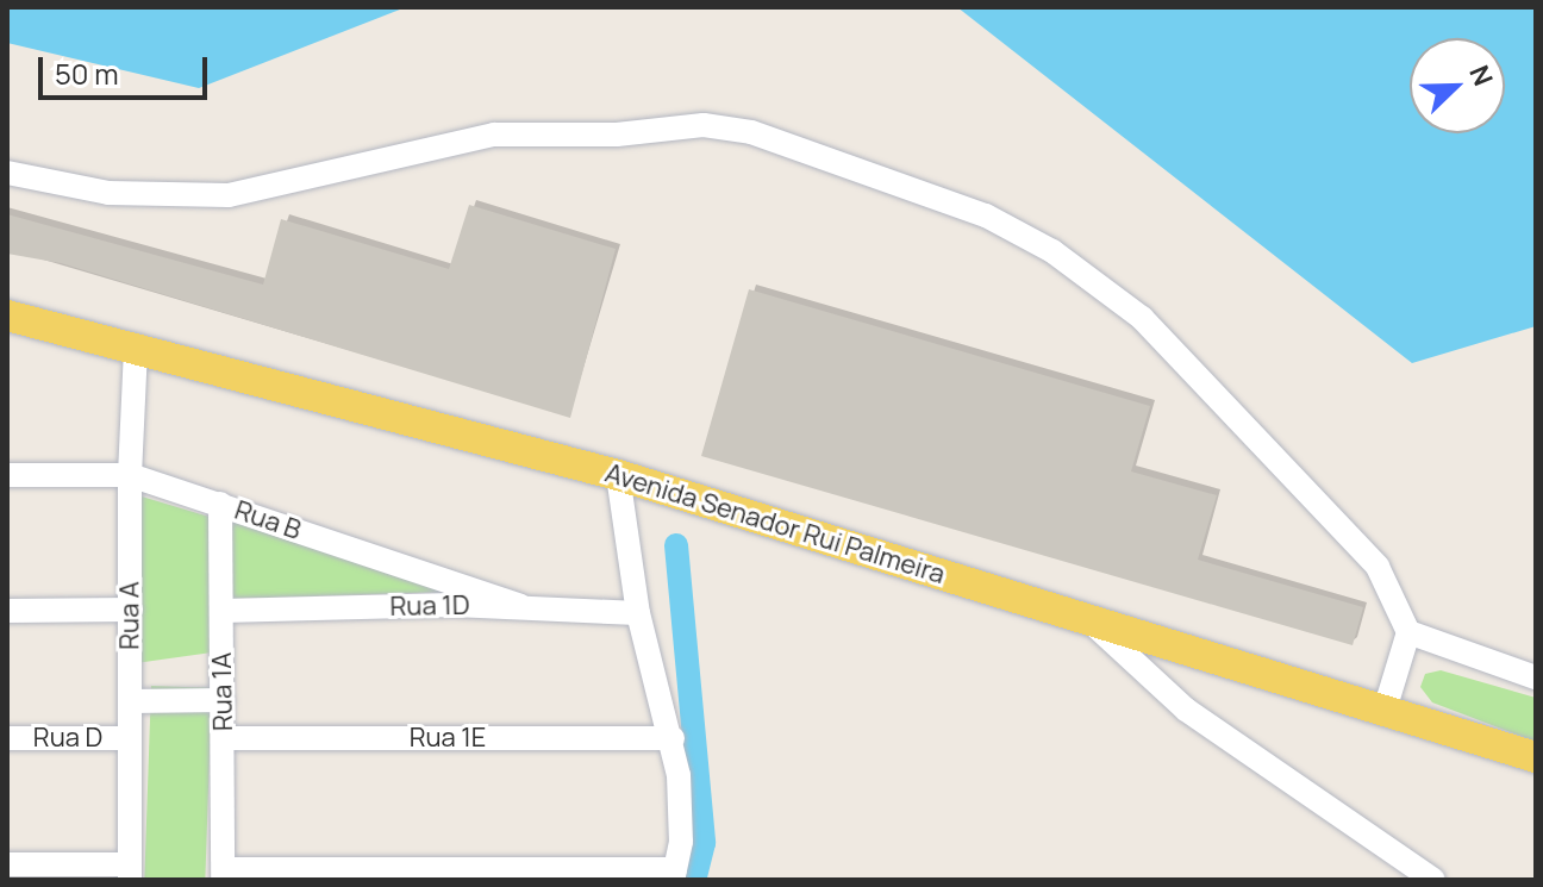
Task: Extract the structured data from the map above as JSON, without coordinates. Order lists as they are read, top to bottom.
{
  "streets": {
    "main road": ["Avenida Senador Rui Palmeira"],
    "street": [
      "Rua B",
      "Rua 1D",
      "Rua A",
      "Rua 1A",
      "Rua D",
      "Rua 1E"
    ]
  },
  "crossings": [
    ["Rua B", "Rua 1D"],
    ["Rua B", "Rua A"],
    ["Rua B", "Rua 1A"],
    ["Avenida Senador Rui Palmeira", "Rua A"],
    ["Rua 1D", "Rua 1A"],
    ["Rua A", "Rua D"],
    ["Rua 1A", "Rua 1E"]
  ],
  "scale_bar": "50 m",
  "north": "top right"
}
